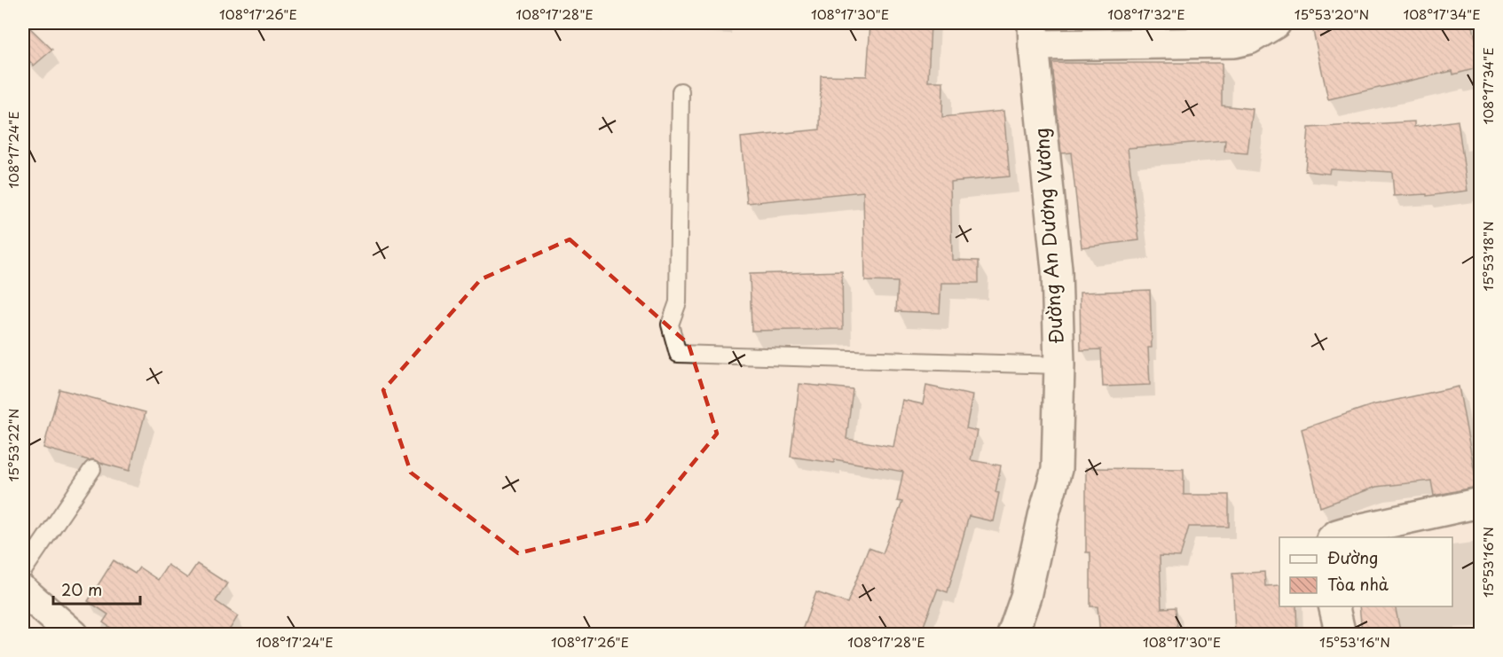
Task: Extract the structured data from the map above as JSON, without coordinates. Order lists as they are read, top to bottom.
{
  "streets": {
    "main road": ["Đường An Dương Vương"]
  },
  "legend": ["Đường", "Tòa nhà"],
  "scale_bar": "20 m",
  "coordinates": [
    "108°17'26\"E",
    "108°17'28\"E",
    "108°17'30\"E",
    "108°17'32\"E",
    "15°53'20\"N",
    "108°17'34\"E",
    "108°17'24\"E",
    "15°53'18\"N",
    "15°53'22\"N",
    "15°53'16\"N"
  ]
}
